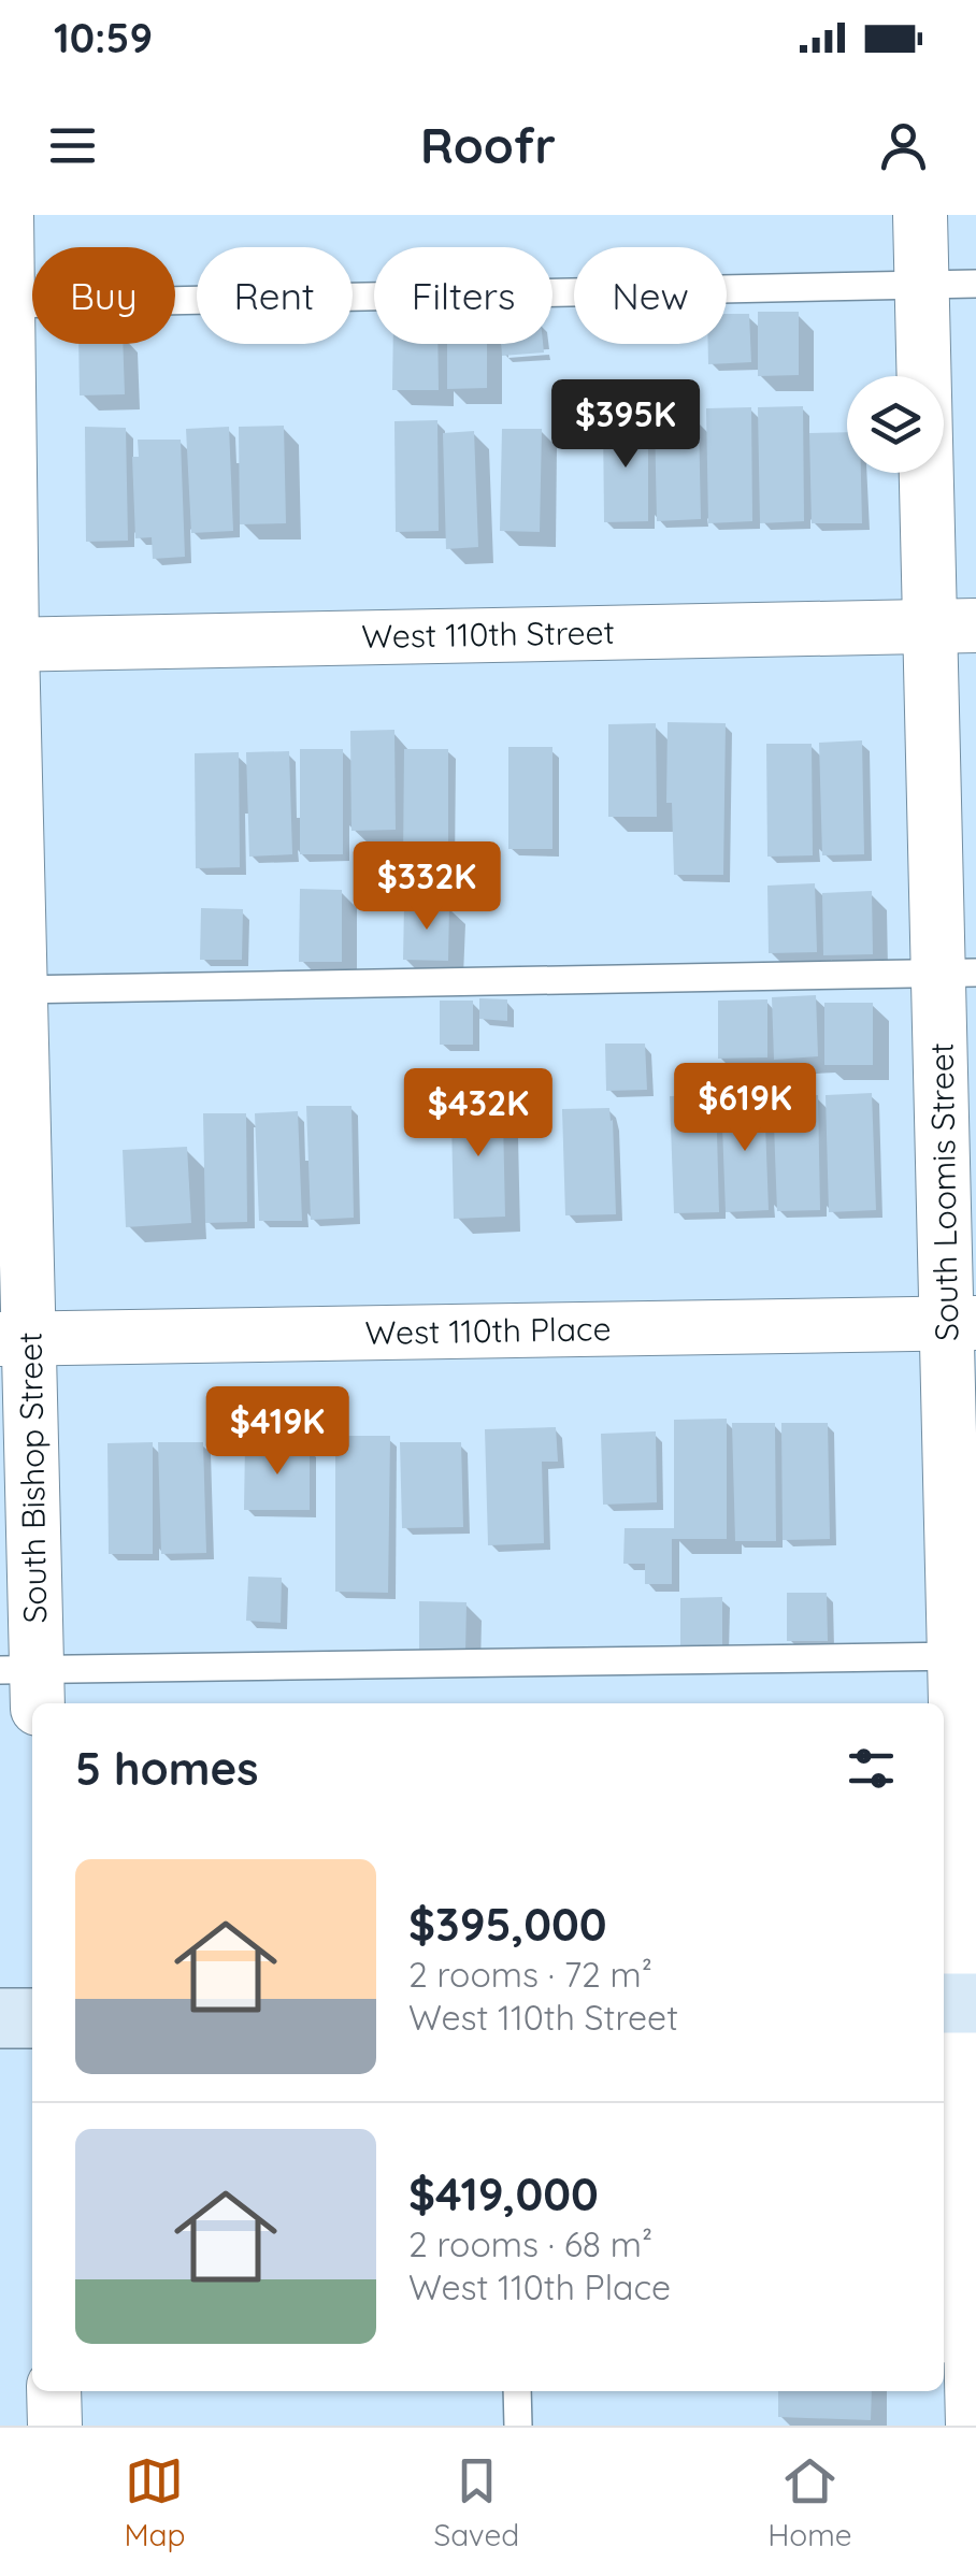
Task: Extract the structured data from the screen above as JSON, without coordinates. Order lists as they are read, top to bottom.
{
  "streets": {
    "street": [
      "West 110th Street",
      "South Loomis Street",
      "West 110th Place",
      "South Bishop Street"
    ]
  },
  "crossings": [
    ["West 110th Street", "South Loomis Street"],
    ["West 110th Street", "South Bishop Street"],
    ["South Loomis Street", "West 110th Place"],
    ["West 110th Place", "South Bishop Street"]
  ],
  "page": {
    "status": "10:59",
    "header": "Roofr",
    "chip": [
      "Buy",
      "Rent",
      "Filters",
      "New"
    ],
    "price": [
      "$395K",
      "$332K",
      "$619K",
      "$432K",
      "$419K"
    ],
    "heading": "5 homes",
    "list": [
      {
        "name": "$395,000",
        "note": "2 rooms · 72 m² · West 110th Street"
      },
      {
        "name": "$419,000",
        "note": "2 rooms · 68 m² · West 110th Place"
      }
    ],
    "tabs": ["Map", "Saved", "Home"]
  }
}
